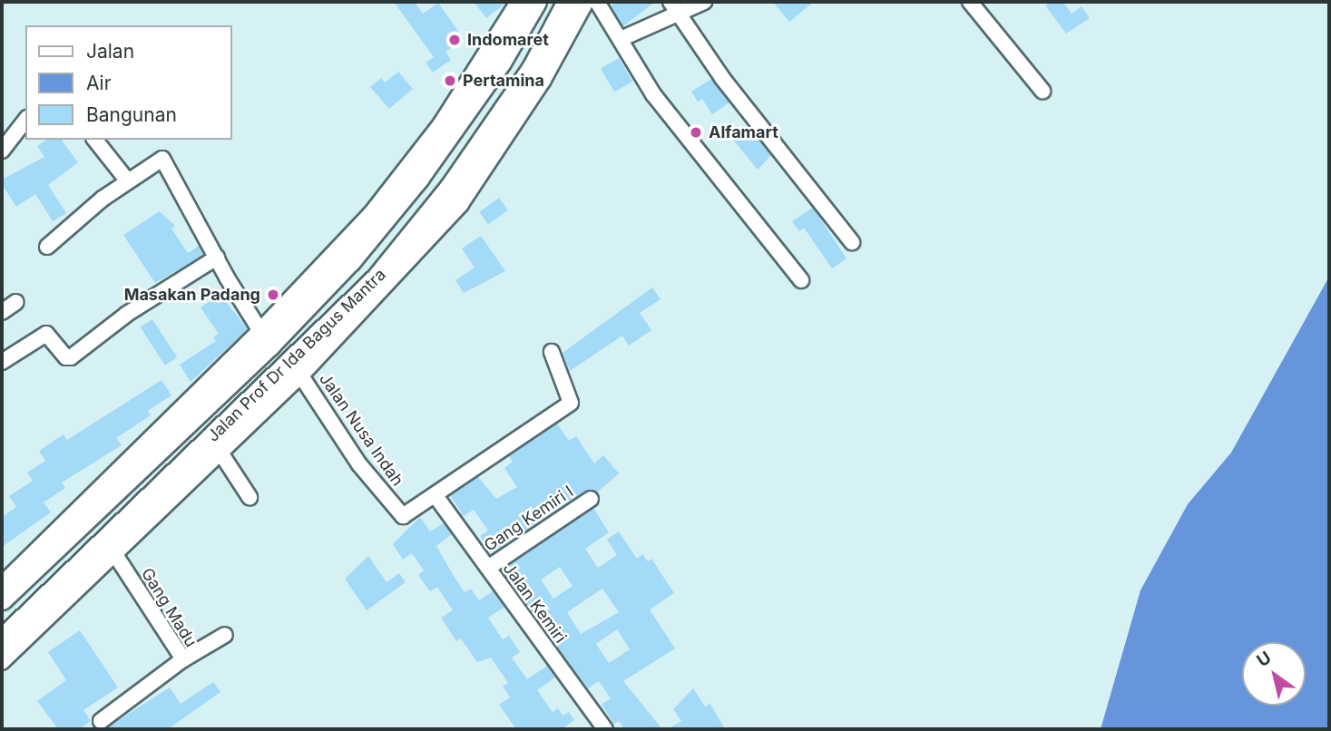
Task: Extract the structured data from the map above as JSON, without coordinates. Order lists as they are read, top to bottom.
{
  "streets": {
    "highway": ["Jalan Prof Dr Ida Bagus Mantra"],
    "street": [
      "Jalan Nusa Indah",
      "Gang Kemiri I",
      "Jalan Kemiri",
      "Gang Madu"
    ]
  },
  "crossings": [
    ["Jalan Prof Dr Ida Bagus Mantra", "Jalan Nusa Indah"],
    ["Jalan Nusa Indah", "Jalan Kemiri"],
    ["Gang Kemiri I", "Jalan Kemiri"]
  ],
  "places": [
    "Indomaret",
    "Pertamina",
    "Alfamart",
    "Masakan Padang"
  ],
  "legend": ["Jalan", "Air", "Bangunan"],
  "north": "top left"
}
